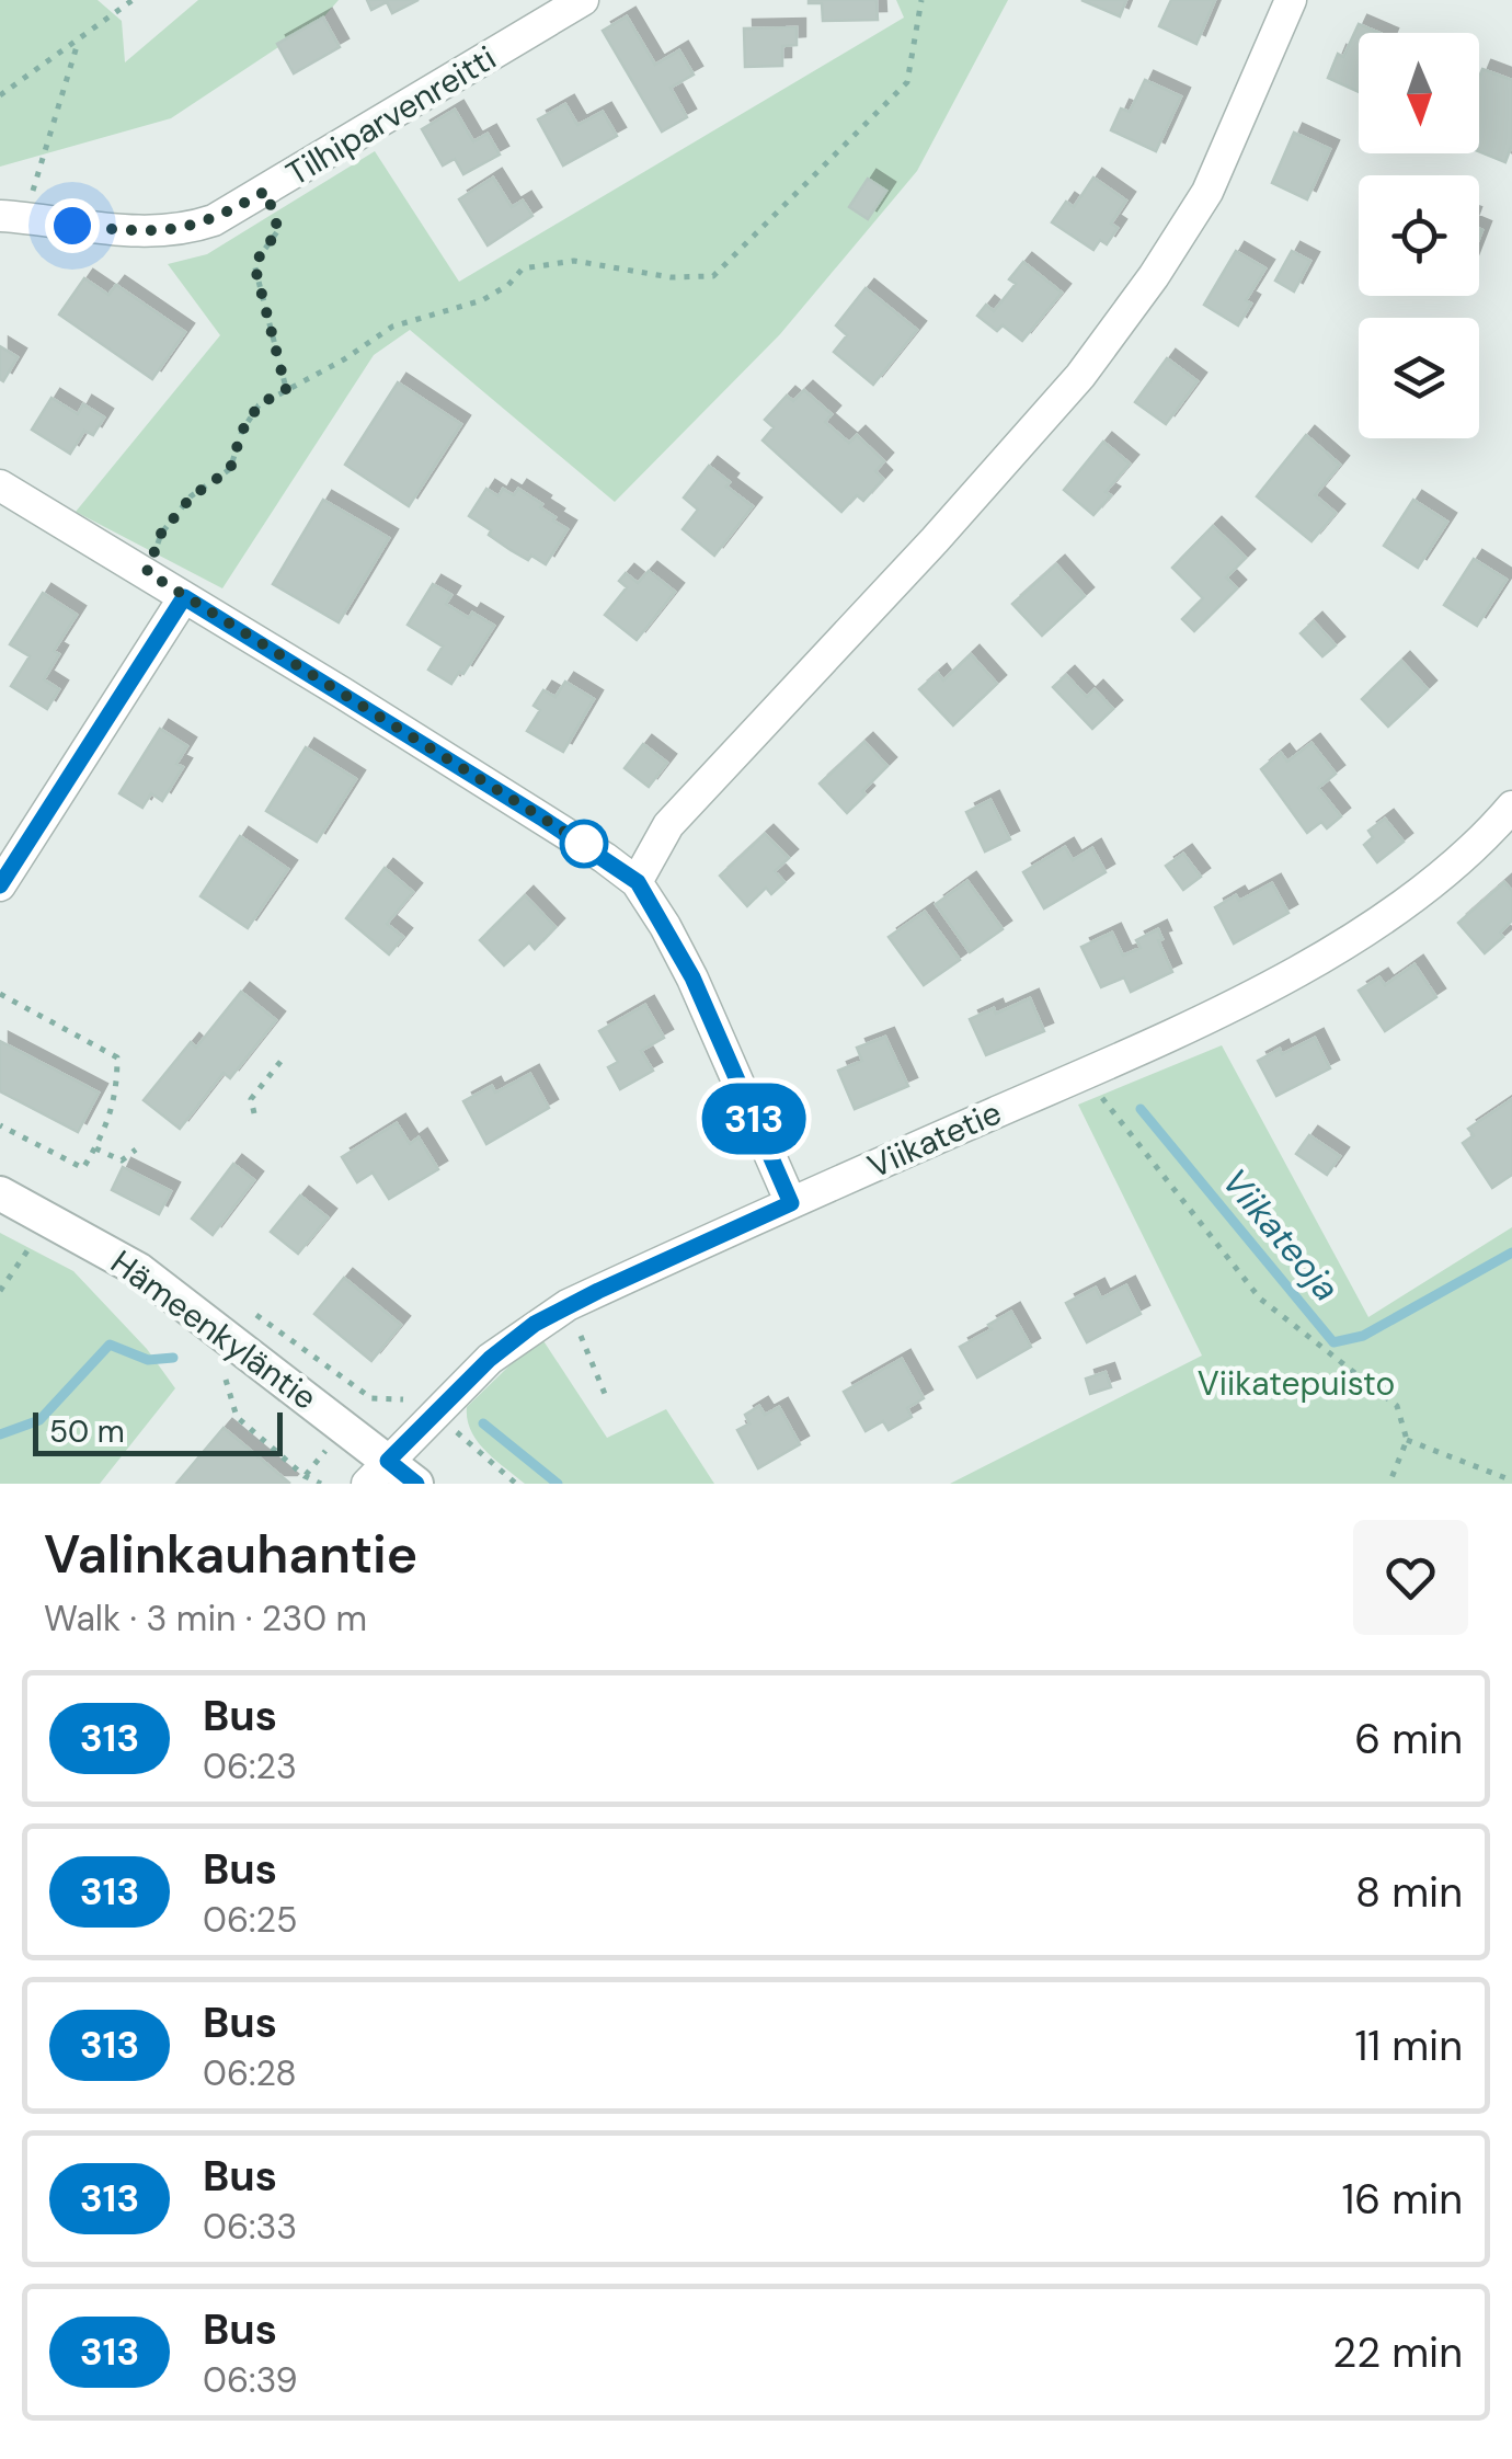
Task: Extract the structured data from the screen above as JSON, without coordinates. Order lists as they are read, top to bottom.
{
  "streets": {
    "street": ["Tilhiparvenreitti", "Viikatetie", "Hämeenkyläntie"]
  },
  "crossings": [
    ["Viikatetie", "Hämeenkyläntie"]
  ],
  "water": ["Viikateoja"],
  "parks": ["Viikatepuisto"],
  "lines": ["bus line 313"],
  "scale_bar": "50 m",
  "north": "bottom",
  "page": {
    "on_map": "313",
    "scale": "50 m",
    "heading": ["Valinkauhantie", "Walk · 3 min · 230 m"],
    "list": [
      {
        "mark": "313",
        "name": "Bus",
        "note": "06:23",
        "value": "6 min"
      },
      {
        "mark": "313",
        "name": "Bus",
        "note": "06:25",
        "value": "8 min"
      },
      {
        "mark": "313",
        "name": "Bus",
        "note": "06:28",
        "value": "11 min"
      },
      {
        "mark": "313",
        "name": "Bus",
        "note": "06:33",
        "value": "16 min"
      },
      {
        "mark": "313",
        "name": "Bus",
        "note": "06:39",
        "value": "22 min"
      }
    ]
  }
}
